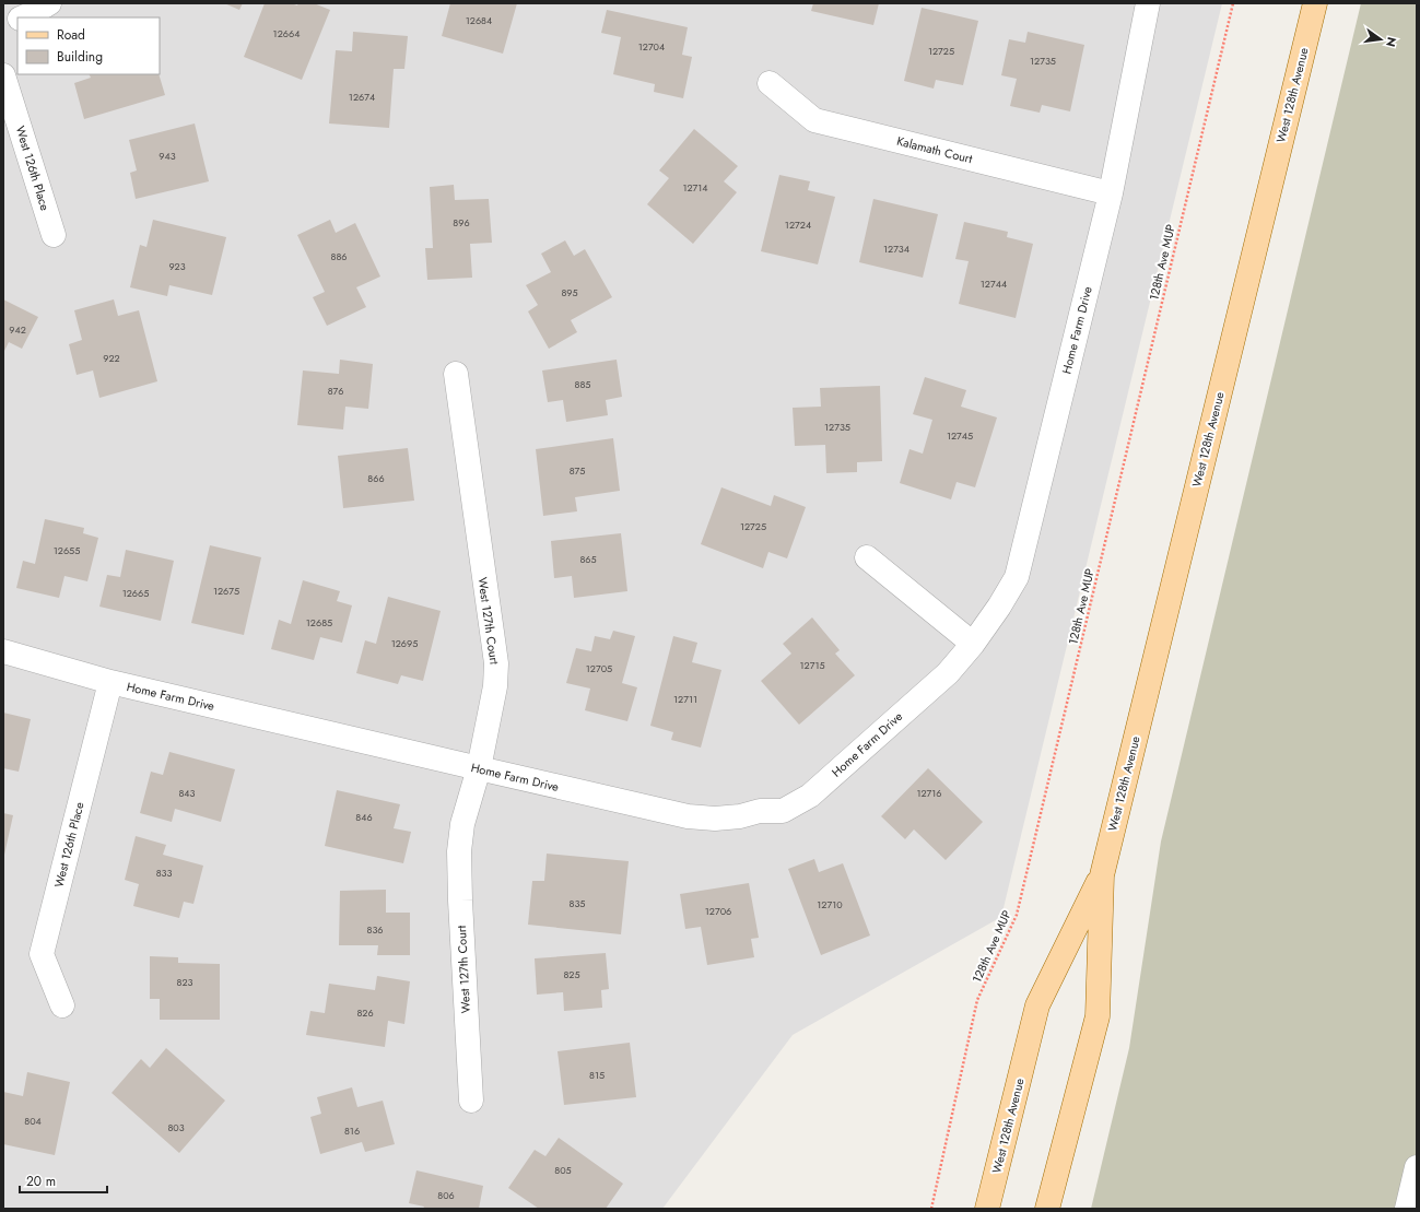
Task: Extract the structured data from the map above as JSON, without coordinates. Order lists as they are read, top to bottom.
{
  "streets": {
    "main road": ["West 128th Avenue"],
    "street": [
      "Kalamath Court",
      "West 126th Place",
      "Home Farm Drive",
      "West 127th Court"
    ],
    "path": ["128th Ave MUP"]
  },
  "crossings": [
    ["Kalamath Court", "Home Farm Drive"],
    ["West 126th Place", "Home Farm Drive"],
    ["Home Farm Drive", "West 127th Court"]
  ],
  "house_numbers": [
    "12684",
    "12664",
    "12704",
    "12725",
    "12735",
    "12674",
    "943",
    "12714",
    "896",
    "12724",
    "12734",
    "886",
    "923",
    "12744",
    "895",
    "942",
    "922",
    "885",
    "876",
    "12735",
    "12745",
    "875",
    "866",
    "12725",
    "12655",
    "865",
    "12675",
    "12665",
    "12685",
    "12695",
    "12715",
    "12705",
    "12711",
    "843",
    "12716",
    "846",
    "833",
    "835",
    "12710",
    "12706",
    "836",
    "825",
    "823",
    "826",
    "815",
    "804",
    "803",
    "816",
    "805",
    "806"
  ],
  "legend": ["Road", "Building"],
  "scale_bar": "20 m",
  "north": "right"
}
